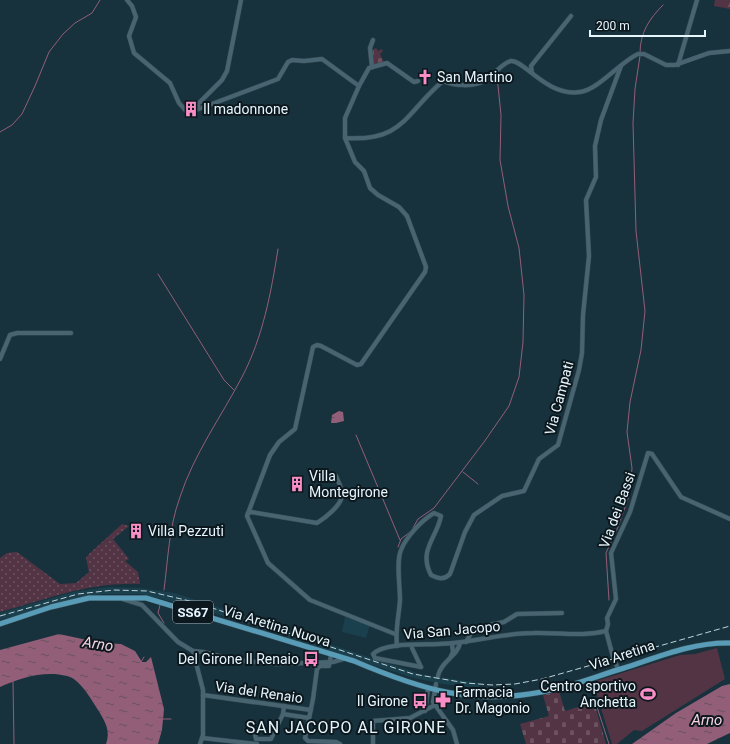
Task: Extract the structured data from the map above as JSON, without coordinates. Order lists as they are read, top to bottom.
{
  "streets": {
    "main road": ["SS67", "Via Aretina Nuova", "Via Aretina"],
    "street": [
      "Via Campati",
      "Via dei Bassi",
      "Via San Jacopo",
      "Via del Renaio"
    ]
  },
  "crossings": [
    ["Via Campati", "Via San Jacopo"],
    ["Via dei Bassi", "Via San Jacopo"],
    ["Via Aretina Nuova", "Via Aretina"]
  ],
  "districts": ["SAN JACOPO AL GIRONE"],
  "water": ["Arno"],
  "places": {
    "church": ["San Martino"],
    "building": ["Il madonnone", "Villa Montegirone", "Villa Pezzuti"],
    "bus stop": ["Del Girone Il Renaio", "Il Girone"],
    "sports": ["Centro sportivo Anchetta"],
    "pharmacy": ["Farmacia Dr. Magonio"]
  },
  "scale_bar": "200 m"
}
